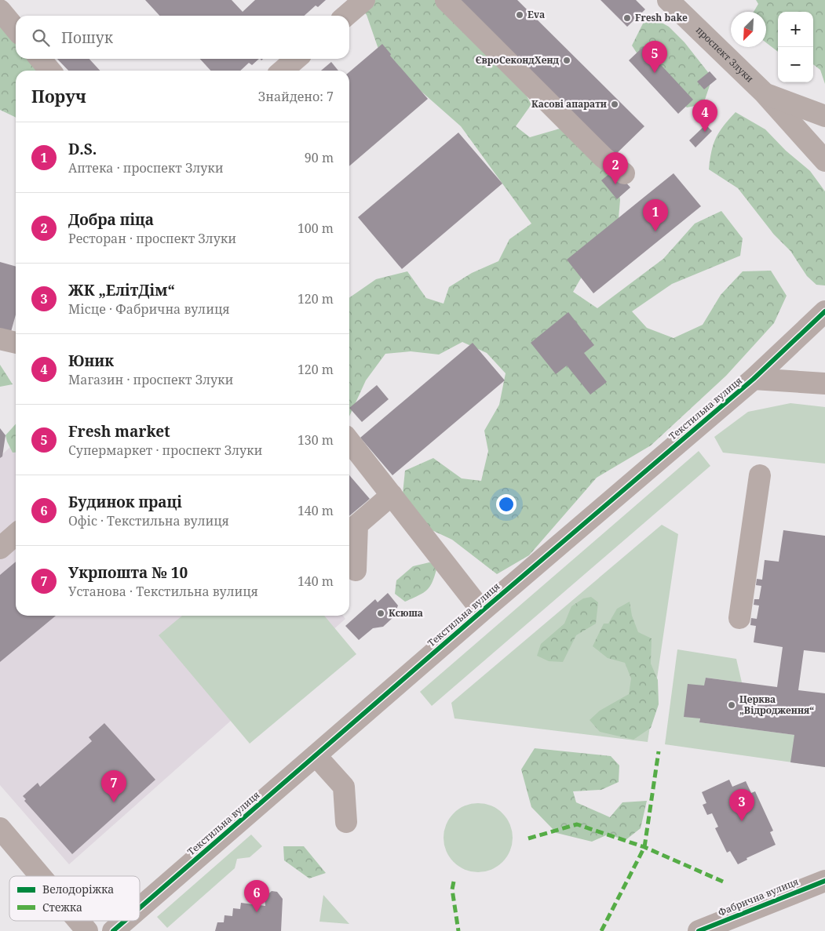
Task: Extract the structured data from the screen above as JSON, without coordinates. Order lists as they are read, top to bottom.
{
  "streets": {
    "main road": ["проспект Злуки"],
    "street": ["Текстильна вулиця", "Фабрична вулиця"]
  },
  "places": [
    "Eva",
    "Fresh bake",
    "ЄвроСекондХенд",
    "Касові апарати",
    "Ксюша",
    "Церква „Відродження“"
  ],
  "legend": ["Велодоріжка", "Стежка"],
  "north": "bottom left",
  "page": {
    "map_buttons": ["+", "−"],
    "search": "Пошук",
    "pins": [
      "5",
      "4",
      "2",
      "1",
      "7",
      "3",
      "6"
    ],
    "heading": ["Поруч", "Знайдено: 7"],
    "list": [
      {
        "mark": "1",
        "name": "D.S.",
        "note": "Аптека · проспект Злуки",
        "value": "90 m"
      },
      {
        "mark": "2",
        "name": "Добра піца",
        "note": "Ресторан · проспект Злуки",
        "value": "100 m"
      },
      {
        "mark": "3",
        "name": "ЖК „ЕлітДім“",
        "note": "Місце · Фабрична вулиця",
        "value": "120 m"
      },
      {
        "mark": "4",
        "name": "Юник",
        "note": "Магазин · проспект Злуки",
        "value": "120 m"
      },
      {
        "mark": "5",
        "name": "Fresh market",
        "note": "Супермаркет · проспект Злуки",
        "value": "130 m"
      },
      {
        "mark": "6",
        "name": "Будинок праці",
        "note": "Офіс · Текстильна вулиця",
        "value": "140 m"
      },
      {
        "mark": "7",
        "name": "Укрпошта № 10",
        "note": "Установа · Текстильна вулиця",
        "value": "140 m"
      }
    ]
  }
}
